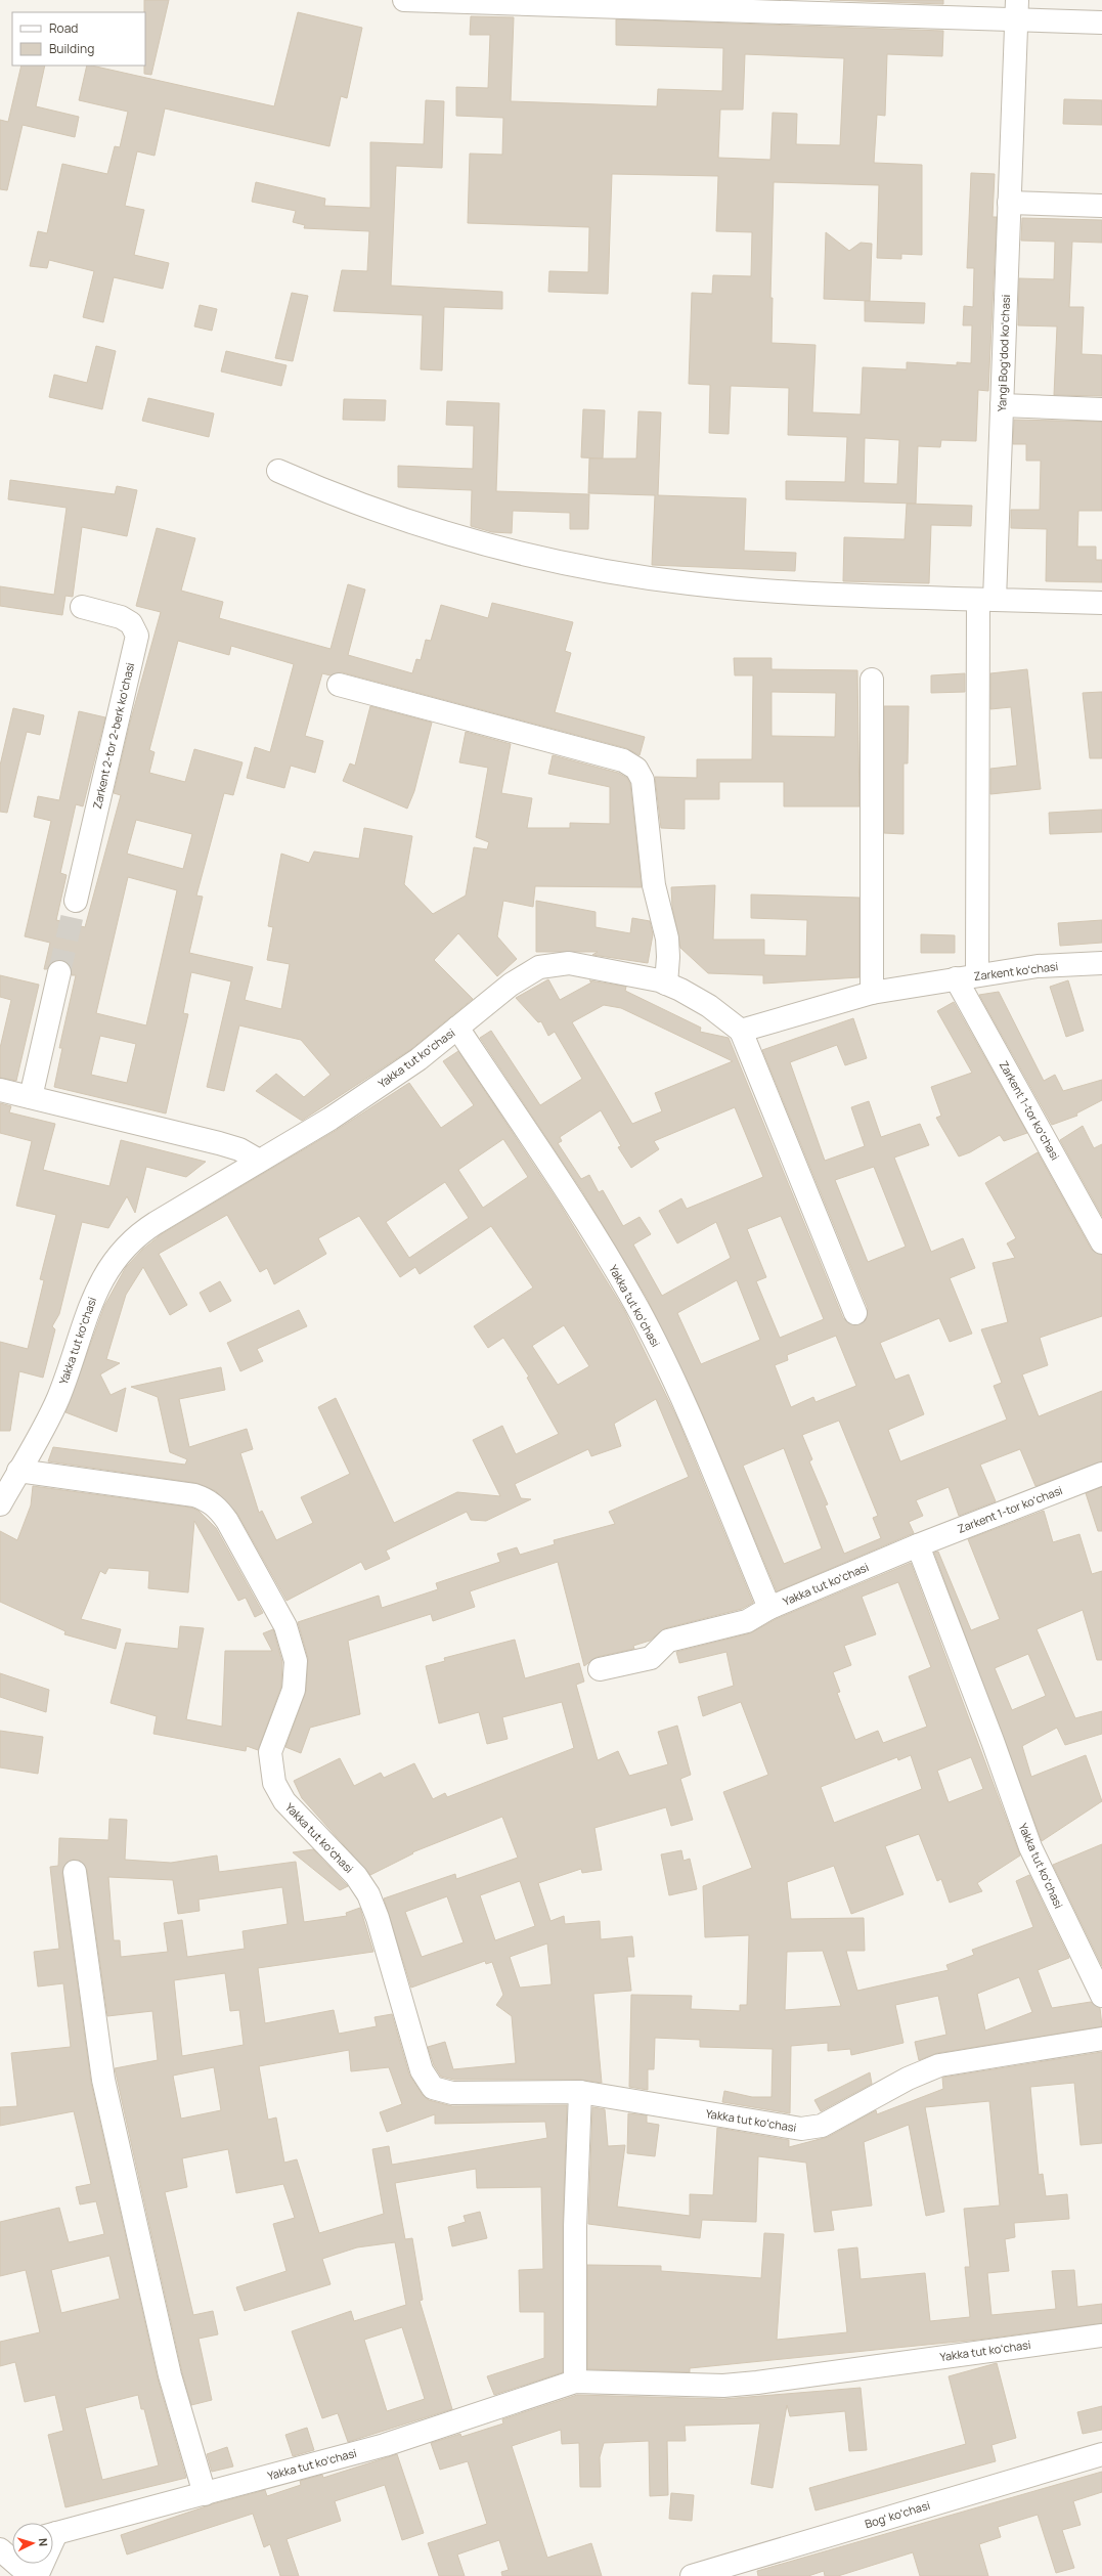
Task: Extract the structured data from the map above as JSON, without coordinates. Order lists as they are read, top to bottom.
{
  "streets": {
    "street": [
      "Yangi Bogʻdod koʻchasi",
      "Zarkent 2-tor 2-berk koʻchasi",
      "Zarkent koʻchasi",
      "Yakka tut koʻchasi",
      "Zarkent 1-tor koʻchasi",
      "Bogʻ koʻchasi"
    ]
  },
  "crossings": [
    ["Yangi Bogʻdod koʻchasi", "Zarkent koʻchasi"],
    ["Zarkent koʻchasi", "Zarkent 1-tor koʻchasi"],
    ["Yakka tut koʻchasi", "Zarkent 1-tor koʻchasi"]
  ],
  "legend": ["Road", "Building"],
  "north": "right"
}
